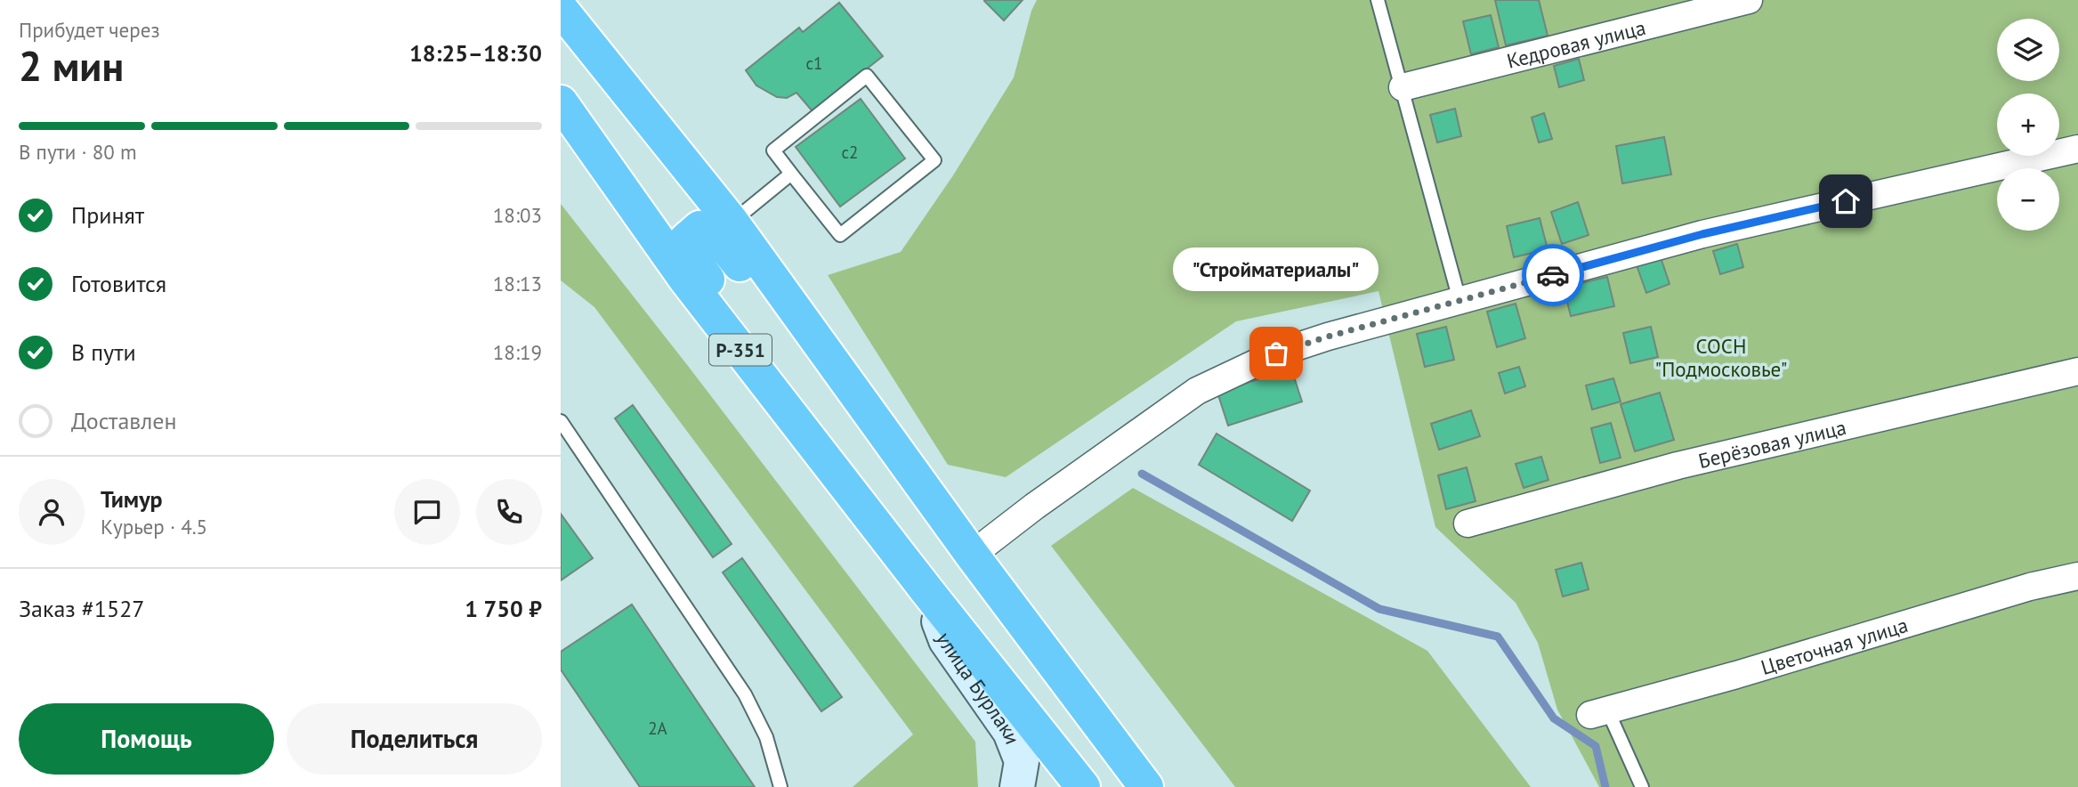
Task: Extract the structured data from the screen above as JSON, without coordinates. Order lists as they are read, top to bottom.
{
  "streets": {
    "highway": ["Р-351"],
    "street": [
      "Кедровая улица",
      "Берёзовая улица",
      "Цветочная улица",
      "улица Бурлаки"
    ]
  },
  "crossings": [
    ["Р-351", "улица Бурлаки"]
  ],
  "parks": ["СОСН \"Подмосковье\""],
  "places": ["\"Стройматериалы\""],
  "house_numbers": ["с1", "с2", "2А"],
  "page": {
    "heading": ["2 мин", "Прибудет через", "18:25–18:30"],
    "panel": [
      "Тимур",
      "Курьер · 4.5",
      "Заказ #1527",
      "1 750 ₽"
    ],
    "map_buttons": ["+", "−"],
    "bar": "В пути · 80 m",
    "list": [
      ["Принят", "18:03"],
      ["Готовится", "18:13"],
      ["В пути", "18:19"],
      "Доставлен"
    ],
    "bubble": "\"Стройматериалы\"",
    "buttons": ["Помощь", "Поделиться"]
  }
}
